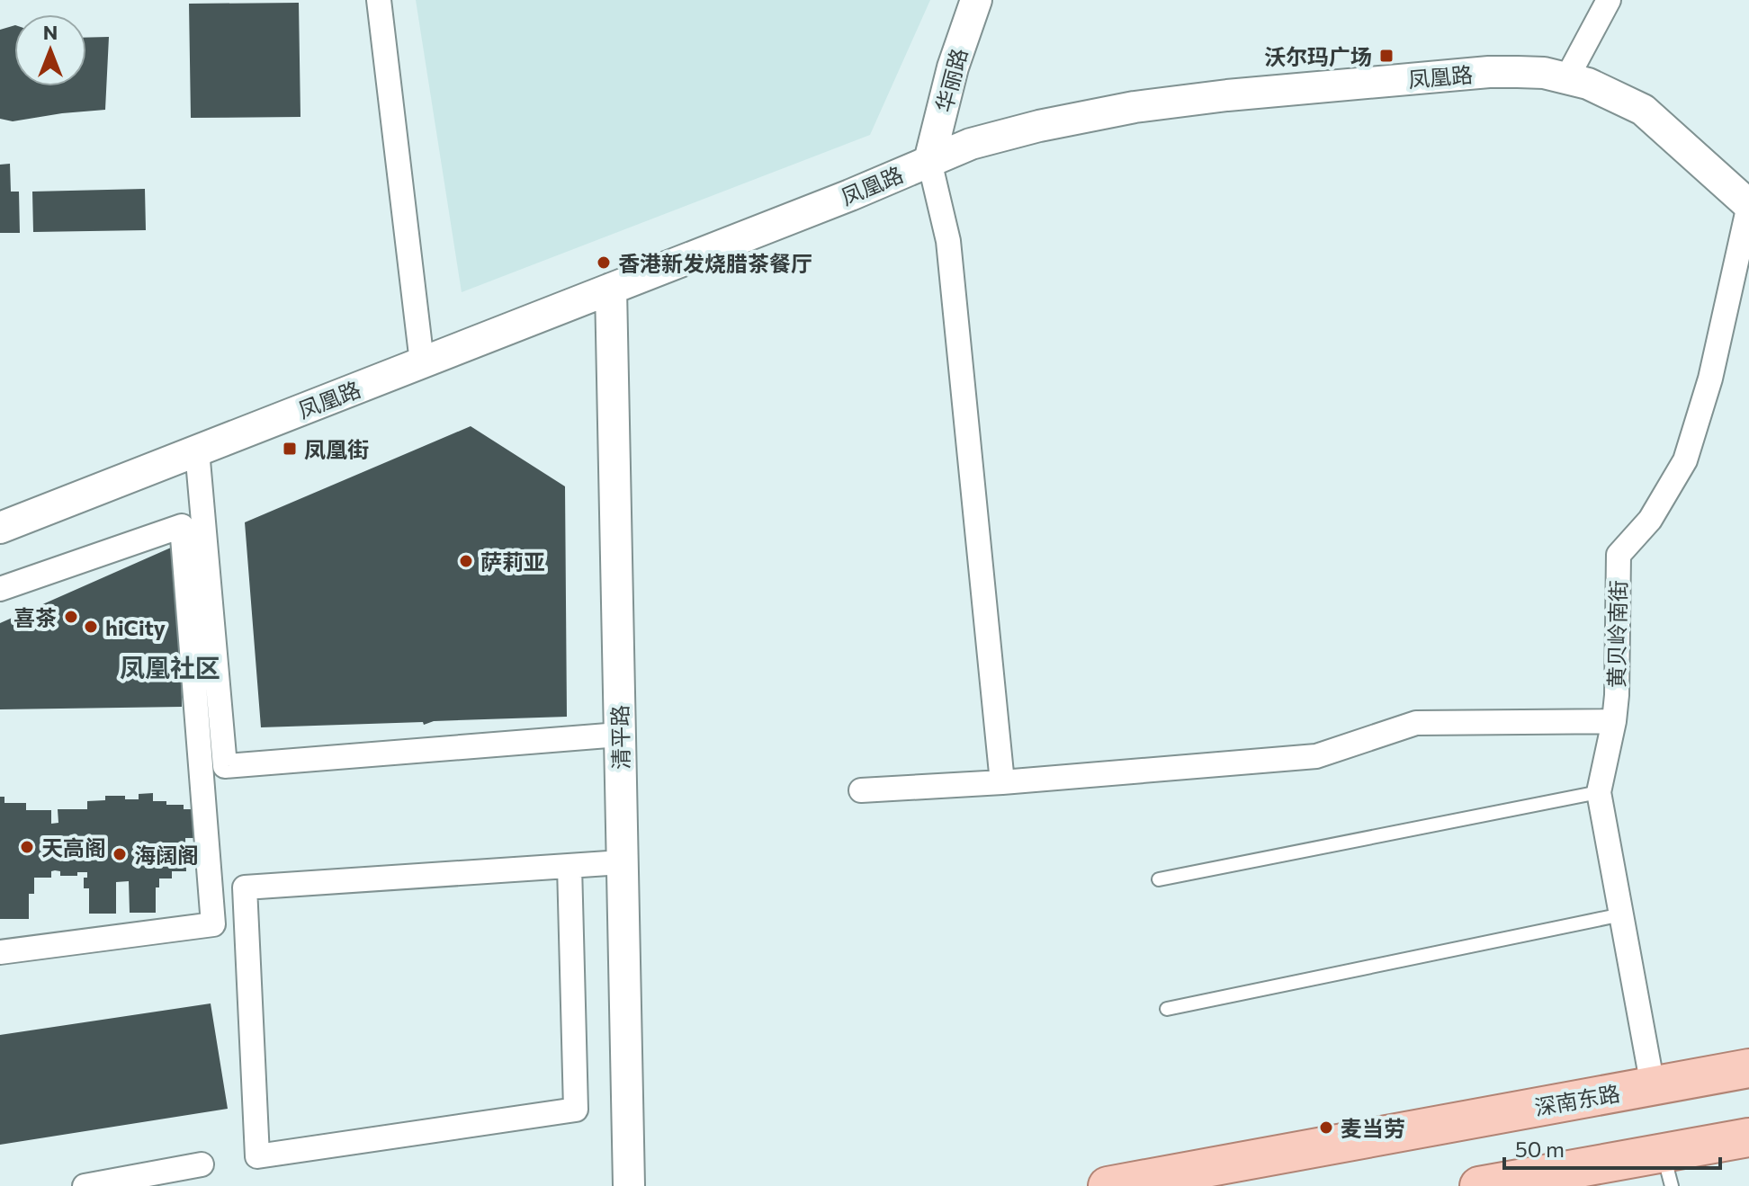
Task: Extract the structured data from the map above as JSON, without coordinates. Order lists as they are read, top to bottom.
{
  "streets": {
    "main road": ["深南东路"],
    "street": [
      "凤凰路",
      "华丽路",
      "黄贝岭南街",
      "清平路"
    ]
  },
  "crossings": [
    ["凤凰路", "华丽路"],
    ["凤凰路", "黄贝岭南街"],
    ["凤凰路", "清平路"],
    ["黄贝岭南街", "深南东路"]
  ],
  "districts": ["凤凰社区"],
  "places": {
    "transit": ["沃尔玛广场", "凤凰街"],
    "other": [
      "香港新发烧腊茶餐厅",
      "萨莉亚",
      "喜茶",
      "hiCity",
      "天高阁",
      "海阔阁",
      "麦当劳"
    ]
  },
  "scale_bar": "50 m",
  "north": "top"
}
